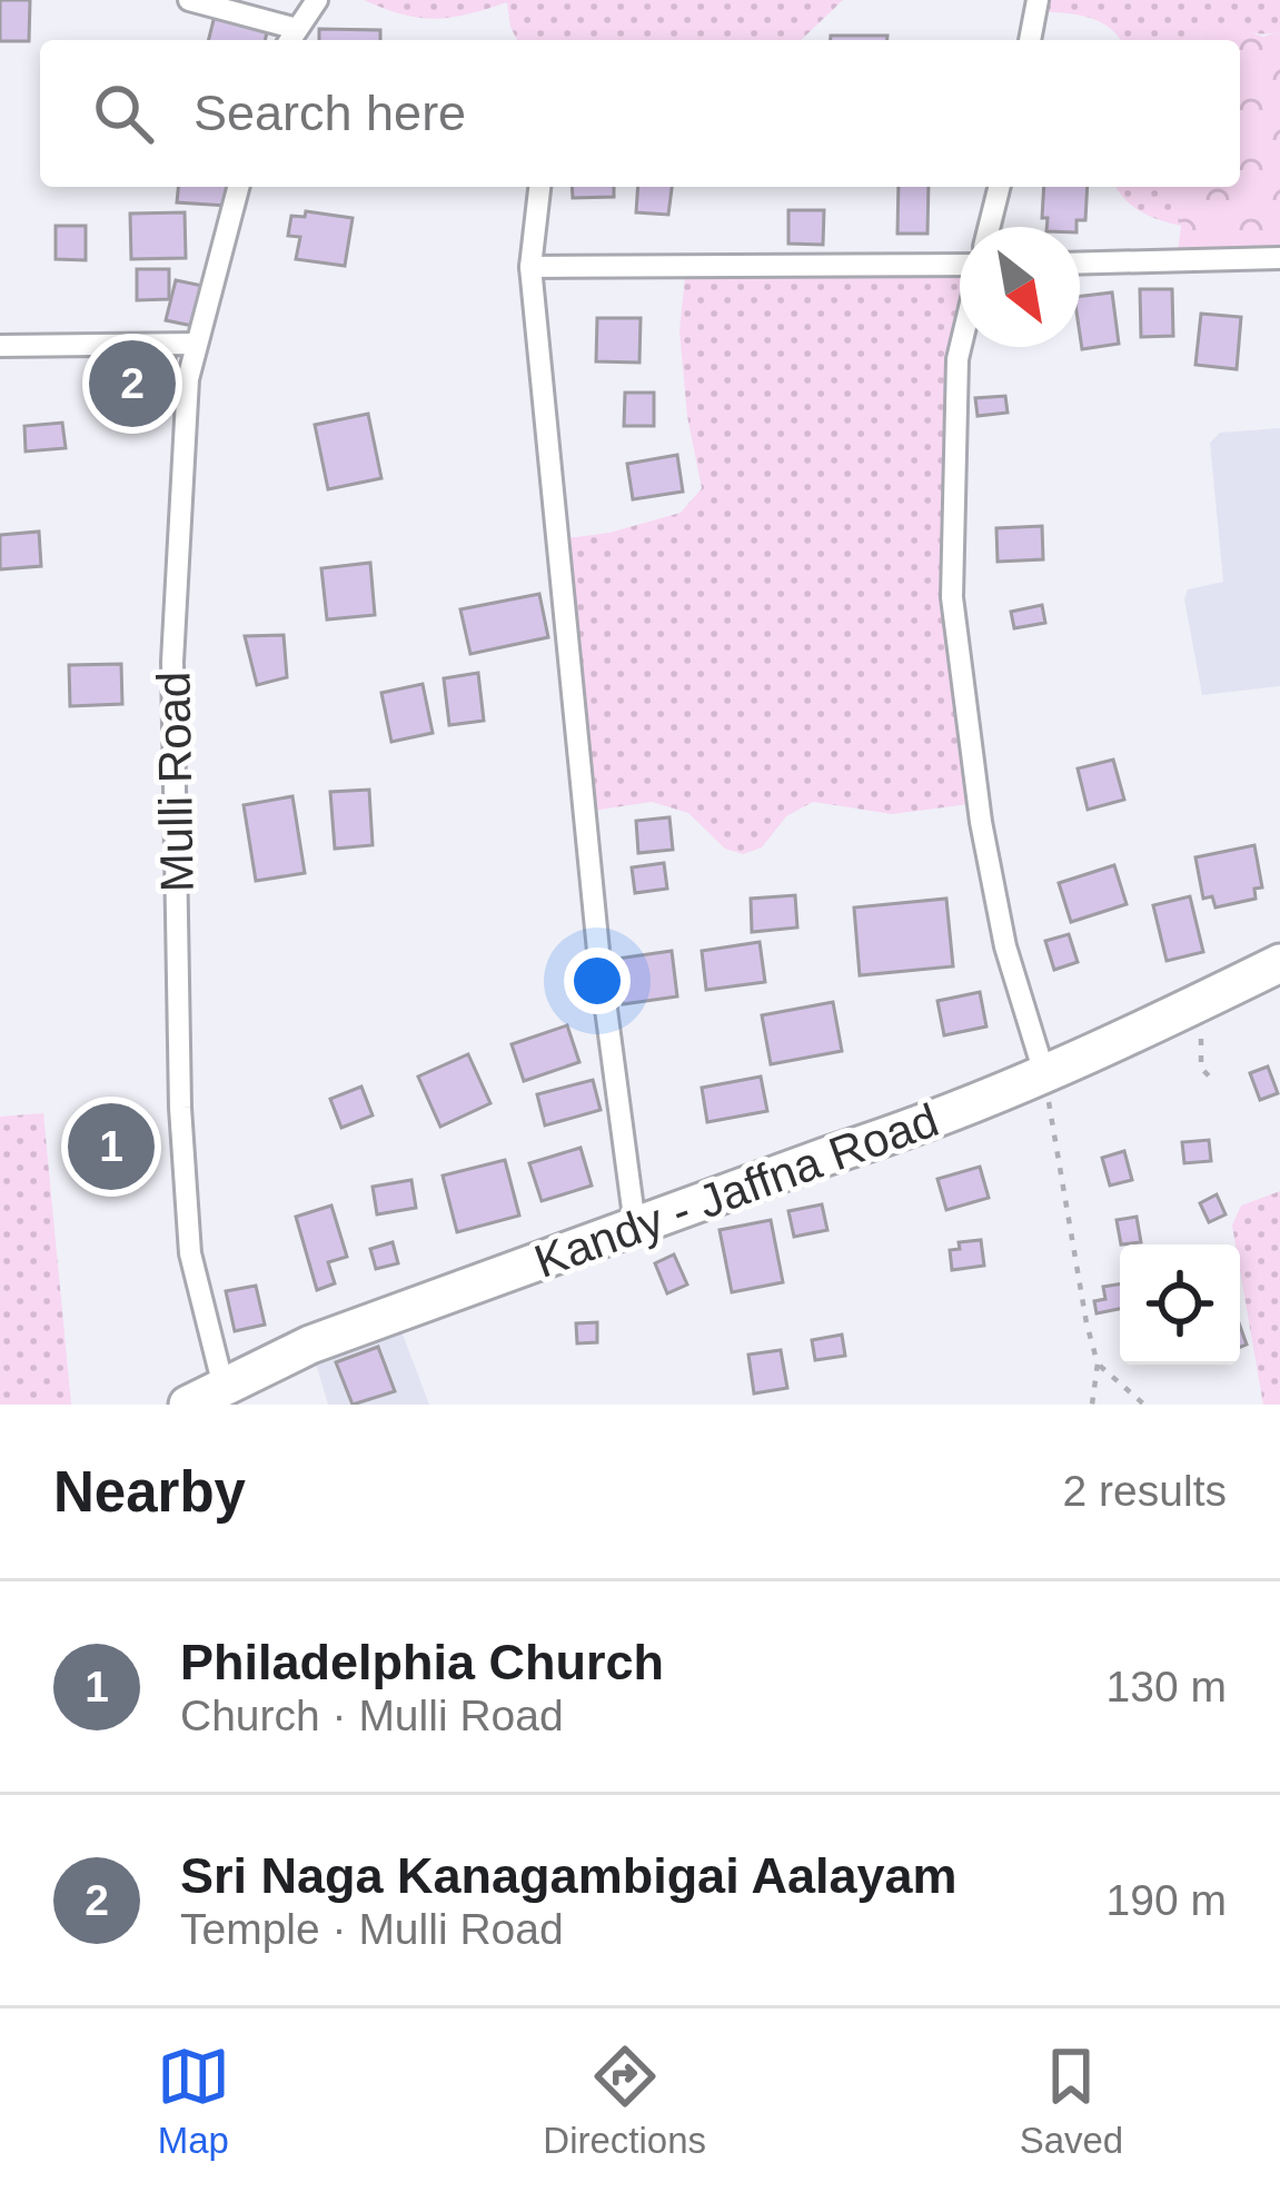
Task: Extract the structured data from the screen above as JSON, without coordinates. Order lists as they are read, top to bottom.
{
  "streets": {
    "highway": ["Kandy - Jaffna Road"],
    "street": ["Mulli Road"]
  },
  "crossings": [
    ["Mulli Road", "Kandy - Jaffna Road"]
  ],
  "north": "bottom right",
  "page": {
    "search": "Search here",
    "pins": ["2", "1"],
    "heading": ["Nearby", "2 results"],
    "list": [
      {
        "mark": "1",
        "name": "Philadelphia Church",
        "note": "Church · Mulli Road",
        "value": "130 m"
      },
      {
        "mark": "2",
        "name": "Sri Naga Kanagambigai Aalayam",
        "note": "Temple · Mulli Road",
        "value": "190 m"
      }
    ],
    "nav": ["Map", "Directions", "Saved"]
  }
}
